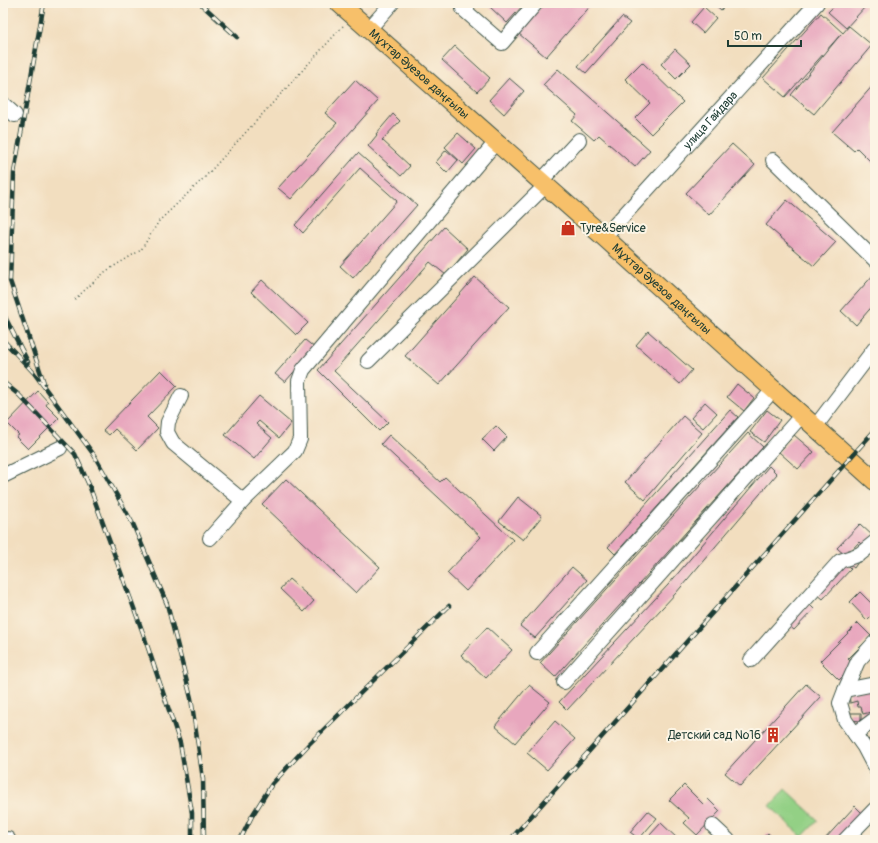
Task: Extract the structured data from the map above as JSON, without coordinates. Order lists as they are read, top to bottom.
{
  "streets": {
    "main road": ["Мұхтар Әуезов даңғылы"],
    "street": ["улица Гайдара"]
  },
  "crossings": [
    ["Мұхтар Әуезов даңғылы", "улица Гайдара"]
  ],
  "places": {
    "shop": ["Tyre&Service"],
    "building": ["Детский сад №16"]
  },
  "scale_bar": "50 m"
}
